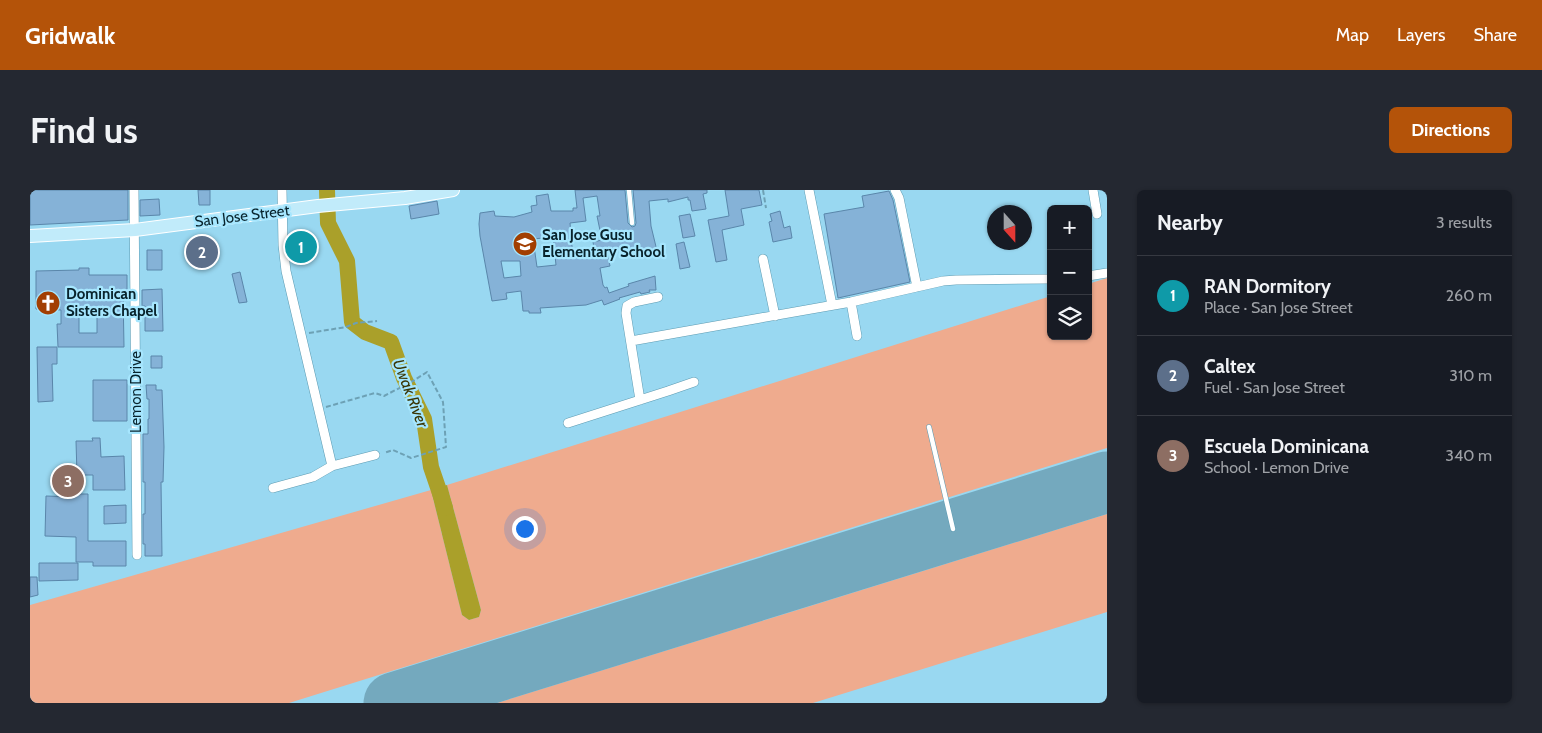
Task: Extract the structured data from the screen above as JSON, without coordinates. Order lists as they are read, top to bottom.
{
  "streets": {
    "main road": ["San Jose Street"],
    "street": ["Lemon Drive"]
  },
  "crossings": [
    ["San Jose Street", "Lemon Drive"]
  ],
  "water": ["Uwak River"],
  "places": {
    "school or university": ["San Jose Gusu Elementary School"],
    "church": ["Dominican Sisters Chapel"]
  },
  "north": "bottom",
  "page": {
    "header": "Gridwalk",
    "nav": ["Map", "Layers", "Share"],
    "buttons": "Directions",
    "title": "Find us",
    "heading": ["Nearby", "3 results"],
    "map_buttons": ["+", "−"],
    "pins": ["1", "2", "3"],
    "list": [
      {
        "mark": "1",
        "name": "RAN Dormitory",
        "note": "Place · San Jose Street",
        "value": "260 m"
      },
      {
        "mark": "2",
        "name": "Caltex",
        "note": "Fuel · San Jose Street",
        "value": "310 m"
      },
      {
        "mark": "3",
        "name": "Escuela Dominicana",
        "note": "School · Lemon Drive",
        "value": "340 m"
      }
    ]
  }
}
